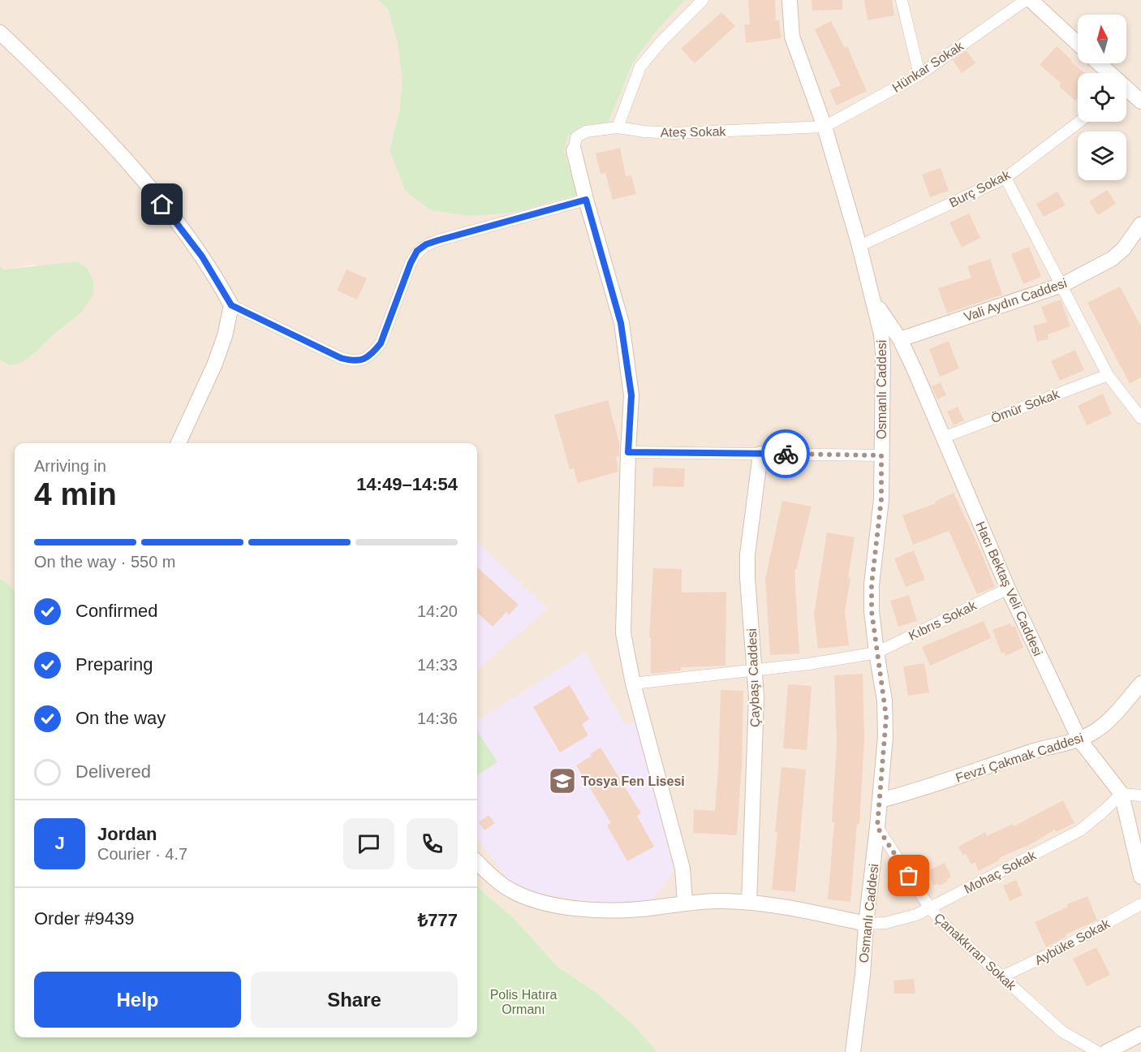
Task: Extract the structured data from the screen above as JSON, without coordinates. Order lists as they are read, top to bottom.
{
  "streets": {
    "street": [
      "Hünkar Sokak",
      "Ateş Sokak",
      "Burç Sokak",
      "Vali Aydın Caddesi",
      "Osmanlı Caddesi",
      "Ömür Sokak",
      "Hacı Bektaş Veli Caddesi",
      "Kıbrıs Sokak",
      "Çaybaşı Caddesi",
      "Fevzi Çakmak Caddesi",
      "Mohaç Sokak",
      "Aybüke Sokak",
      "Çanakkıran Sokak"
    ]
  },
  "crossings": [
    ["Hünkar Sokak", "Ateş Sokak"],
    ["Hünkar Sokak", "Osmanlı Caddesi"],
    ["Ateş Sokak", "Osmanlı Caddesi"],
    ["Burç Sokak", "Osmanlı Caddesi"],
    ["Vali Aydın Caddesi", "Hacı Bektaş Veli Caddesi"],
    ["Osmanlı Caddesi", "Hacı Bektaş Veli Caddesi"],
    ["Osmanlı Caddesi", "Kıbrıs Sokak"],
    ["Osmanlı Caddesi", "Fevzi Çakmak Caddesi"],
    ["Osmanlı Caddesi", "Mohaç Sokak"],
    ["Osmanlı Caddesi", "Çanakkıran Sokak"],
    ["Ömür Sokak", "Hacı Bektaş Veli Caddesi"],
    ["Hacı Bektaş Veli Caddesi", "Kıbrıs Sokak"],
    ["Hacı Bektaş Veli Caddesi", "Fevzi Çakmak Caddesi"],
    ["Hacı Bektaş Veli Caddesi", "Mohaç Sokak"],
    ["Kıbrıs Sokak", "Çaybaşı Caddesi"],
    ["Mohaç Sokak", "Çanakkıran Sokak"],
    ["Aybüke Sokak", "Çanakkıran Sokak"]
  ],
  "parks": ["Polis Hatıra Ormanı"],
  "places": {
    "school or university": ["Tosya Fen Lisesi"]
  },
  "north": "top",
  "page": {
    "heading": ["4 min", "Arriving in", "14:49–14:54"],
    "panel": [
      "Jordan",
      "Courier · 4.7",
      "Order #9439",
      "₺777"
    ],
    "bar": "On the way · 550 m",
    "list": [
      ["Confirmed", "14:20"],
      ["Preparing", "14:33"],
      ["On the way", "14:36"],
      "Delivered"
    ],
    "round": "J",
    "buttons": ["Help", "Share"]
  }
}
